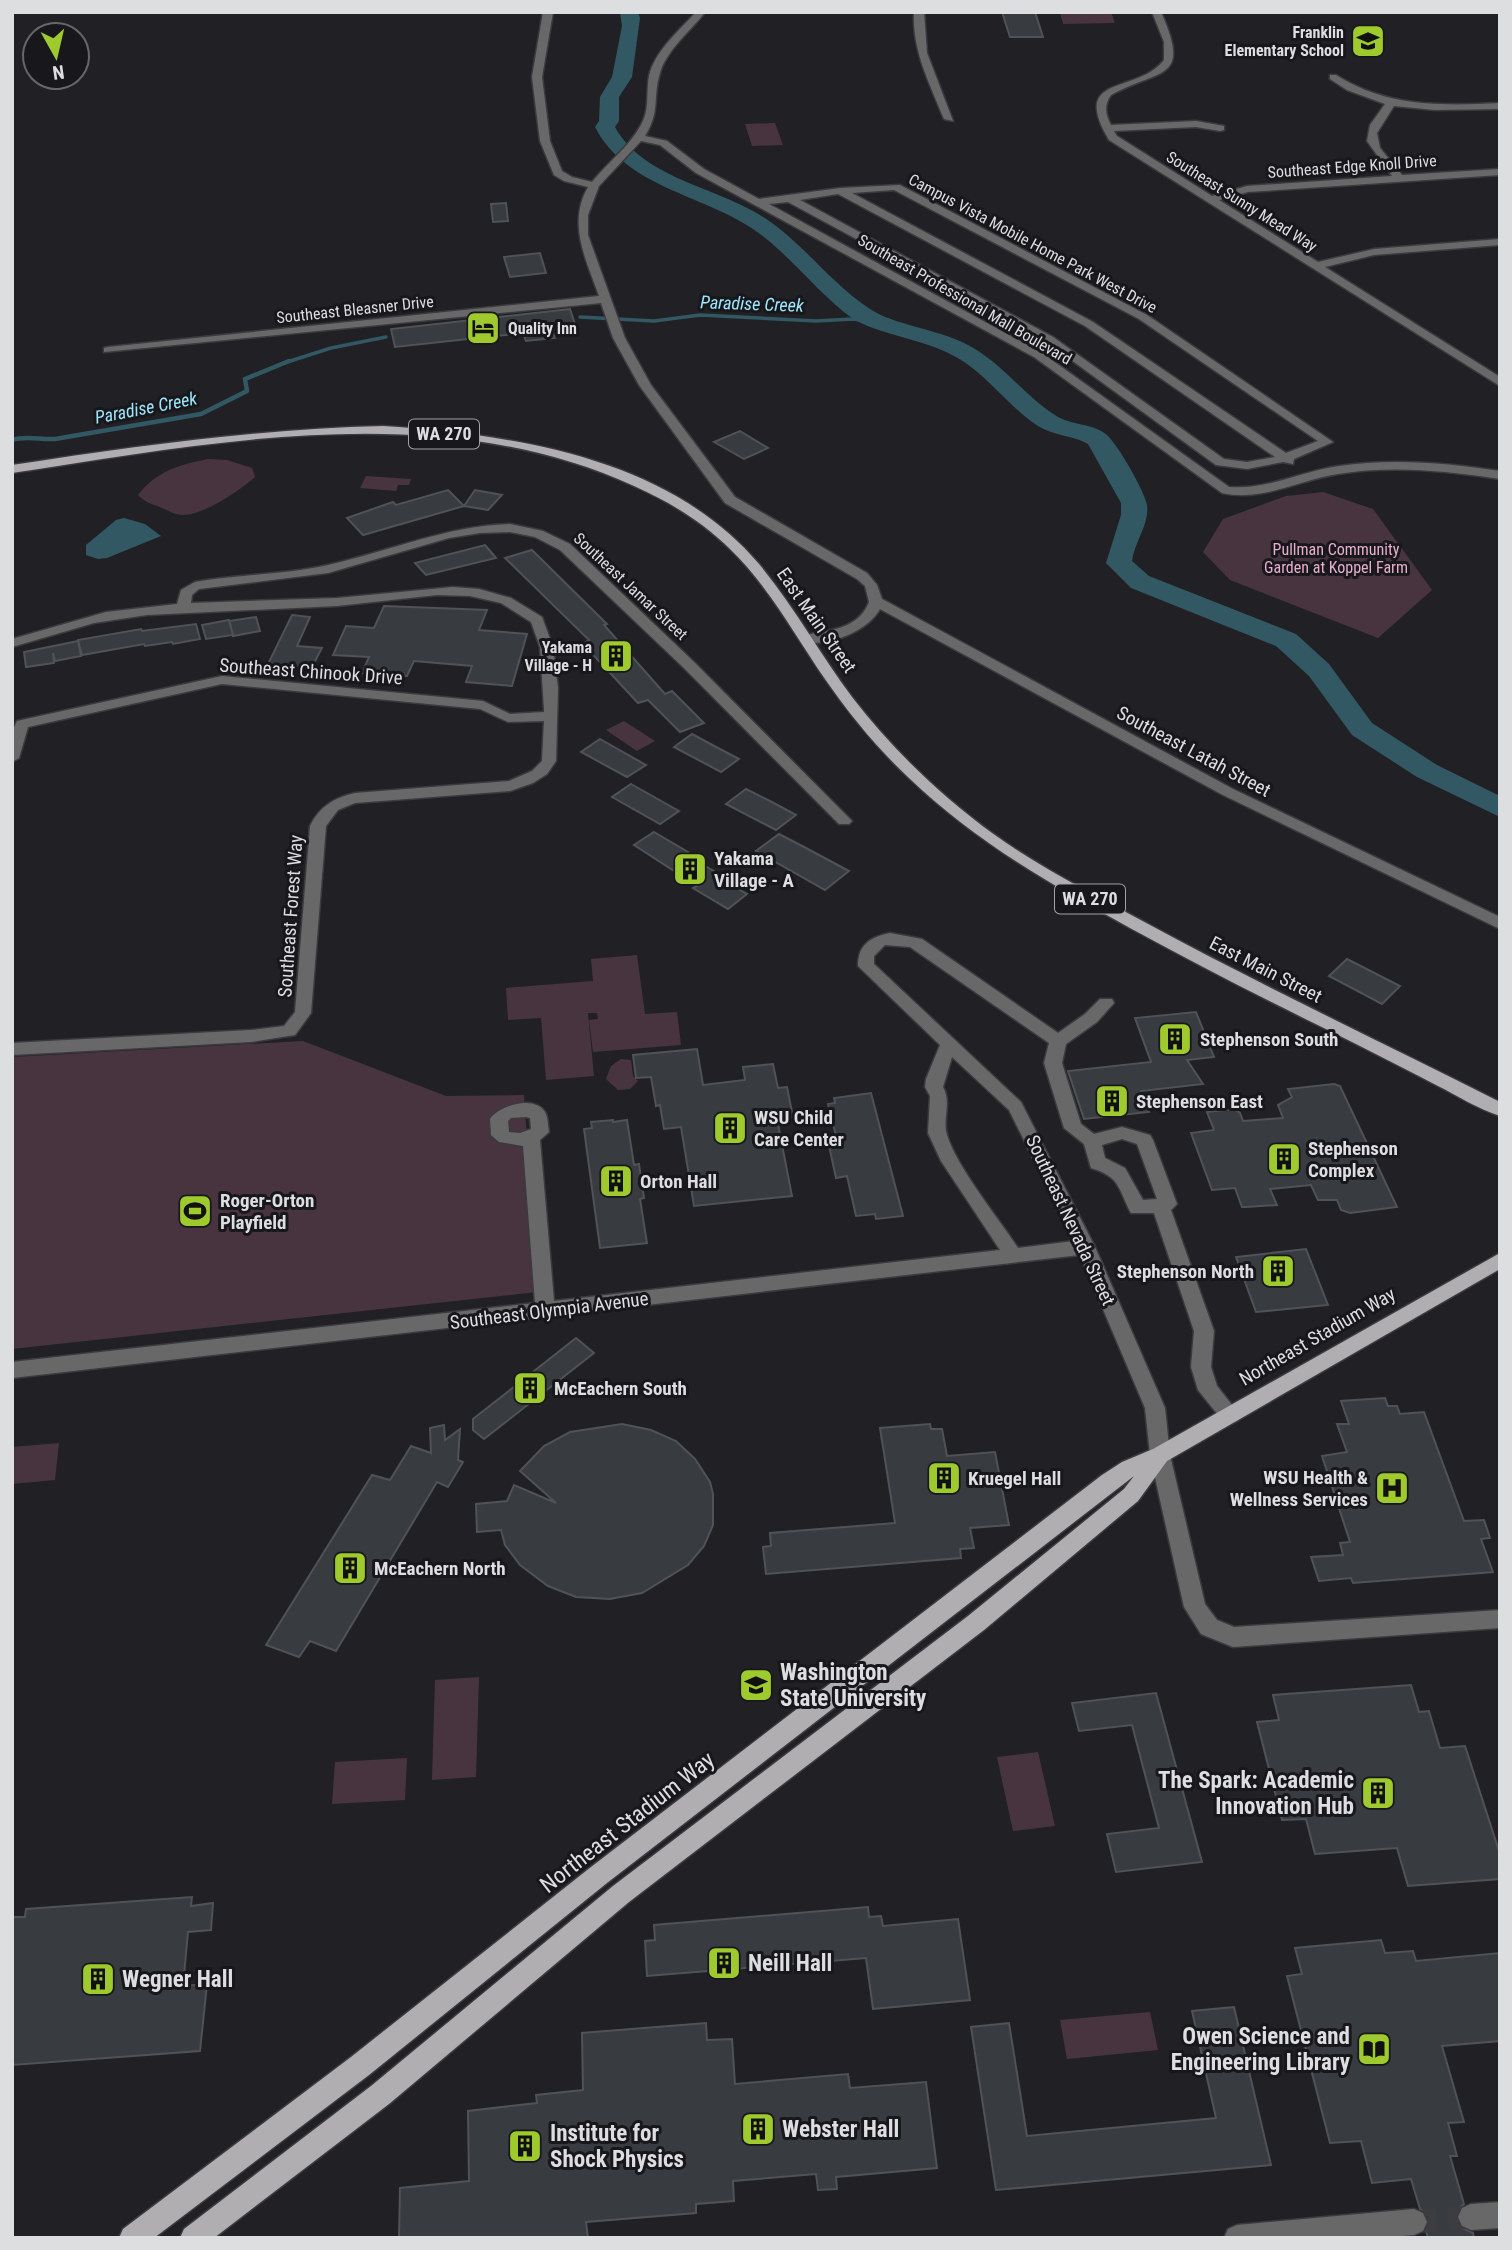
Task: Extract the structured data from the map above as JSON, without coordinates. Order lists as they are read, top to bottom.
{
  "streets": {
    "main road": ["WA 270", "East Main Street", "Northeast Stadium Way"],
    "street": [
      "Southeast Edge Knoll Drive",
      "Southeast Sunny Mead Way",
      "Campus Vista Mobile Home Park West Drive",
      "Southeast Professional Mall Boulevard",
      "Southeast Bleasner Drive",
      "Southeast Jamar Street",
      "Southeast Chinook Drive",
      "Southeast Latah Street",
      "Southeast Forest Way",
      "Southeast Nevada Street",
      "Southeast Olympia Avenue"
    ]
  },
  "crossings": [
    ["Southeast Edge Knoll Drive", "Southeast Sunny Mead Way"],
    ["Southeast Jamar Street", "Southeast Forest Way"],
    ["Southeast Chinook Drive", "Southeast Forest Way"],
    ["Southeast Nevada Street", "Southeast Olympia Avenue"],
    ["Southeast Nevada Street", "Northeast Stadium Way"]
  ],
  "water": ["Paradise Creek"],
  "parks": ["Pullman Community Garden at Koppel Farm"],
  "places": {
    "school or university": ["Franklin Elementary School", "Washington State University"],
    "hotel": ["Quality Inn"],
    "building": [
      "Yakama Village - H",
      "Yakama Village - A",
      "Stephenson South",
      "Stephenson East",
      "WSU Child Care Center",
      "Stephenson Complex",
      "Orton Hall",
      "Stephenson North",
      "McEachern South",
      "Kruegel Hall",
      "McEachern North",
      "The Spark: Academic Innovation Hub",
      "Neill Hall",
      "Wegner Hall",
      "Webster Hall",
      "Institute for Shock Physics"
    ],
    "sports": ["Roger-Orton Playfield"],
    "hospital": ["WSU Health & Wellness Services"],
    "library": ["Owen Science and Engineering Library"]
  },
  "north": "bottom"
}
